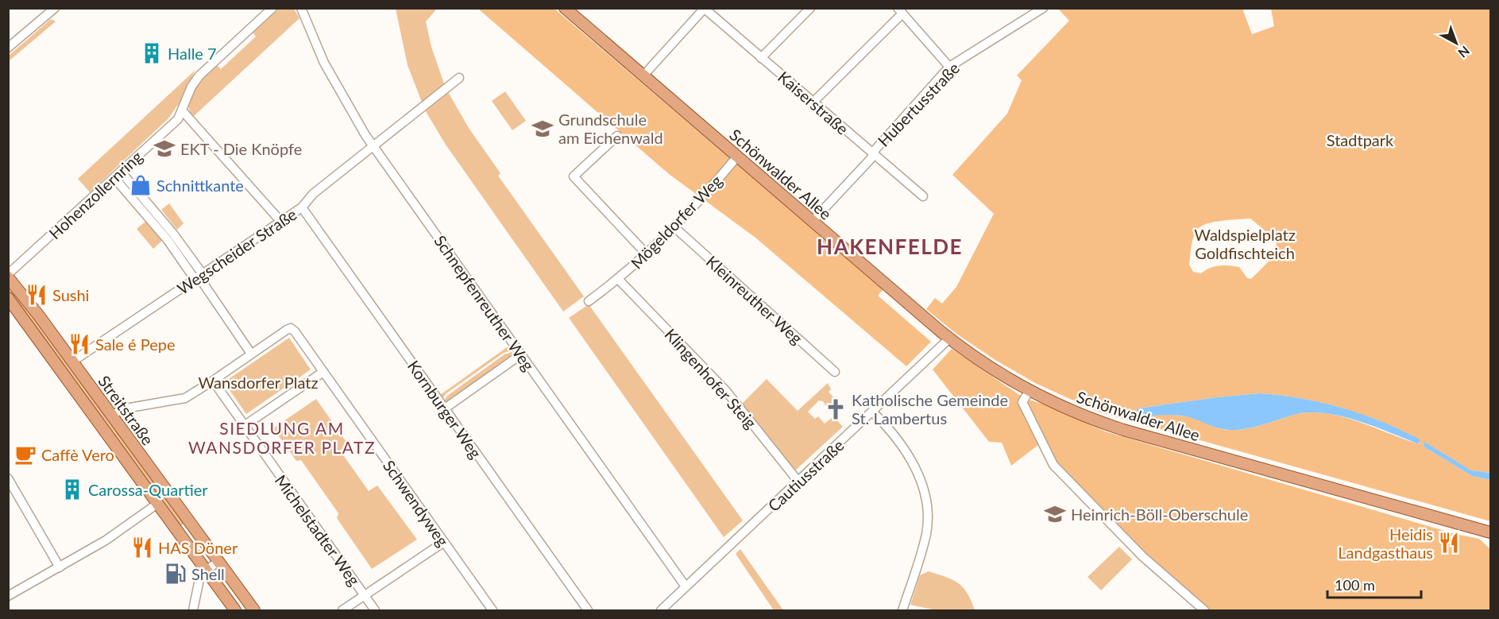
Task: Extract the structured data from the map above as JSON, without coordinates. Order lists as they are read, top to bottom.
{
  "streets": {
    "main road": ["Schönwalder Allee", "Streitstraße"],
    "street": [
      "Kaiserstraße",
      "Hubertusstraße",
      "Hohenzollernring",
      "Mögeldorfer Weg",
      "Wegscheider Straße",
      "Kleinreuther Weg",
      "Schnepfenreuther Weg",
      "Klingenhofer Steig",
      "Kornburger Weg",
      "Cautiusstraße",
      "Schwendyweg",
      "Michelstadter Weg"
    ]
  },
  "crossings": [
    ["Kaiserstraße", "Hubertusstraße"],
    ["Hubertusstraße", "Schönwalder Allee"],
    ["Schönwalder Allee", "Mögeldorfer Weg"],
    ["Schönwalder Allee", "Cautiusstraße"],
    ["Hohenzollernring", "Streitstraße"],
    ["Mögeldorfer Weg", "Kleinreuther Weg"],
    ["Mögeldorfer Weg", "Klingenhofer Steig"],
    ["Wegscheider Straße", "Schnepfenreuther Weg"],
    ["Wegscheider Straße", "Kornburger Weg"],
    ["Wegscheider Straße", "Streitstraße"],
    ["Schnepfenreuther Weg", "Cautiusstraße"],
    ["Klingenhofer Steig", "Cautiusstraße"]
  ],
  "districts": ["HAKENFELDE", "SIEDLUNG AM WANSDORFER PLATZ"],
  "parks": ["Stadtpark", "Waldspielplatz Goldfischteich", "Wansdorfer Platz"],
  "places": {
    "building": ["Halle 7", "Carossa-Quartier"],
    "school or university": ["Grundschule am Eichenwald", "EKT - Die Knöpfe", "Heinrich-Böll-Oberschule"],
    "shop": ["Schnittkante"],
    "restaurant": [
      "Sushi",
      "Sale é Pepe",
      "Heidis Landgasthaus",
      "HAS Döner"
    ],
    "church": ["Katholische Gemeinde St. Lambertus"],
    "cafe": ["Caffè Vero"],
    "fuel station": ["Shell"]
  },
  "scale_bar": "100 m",
  "north": "bottom right"
}
